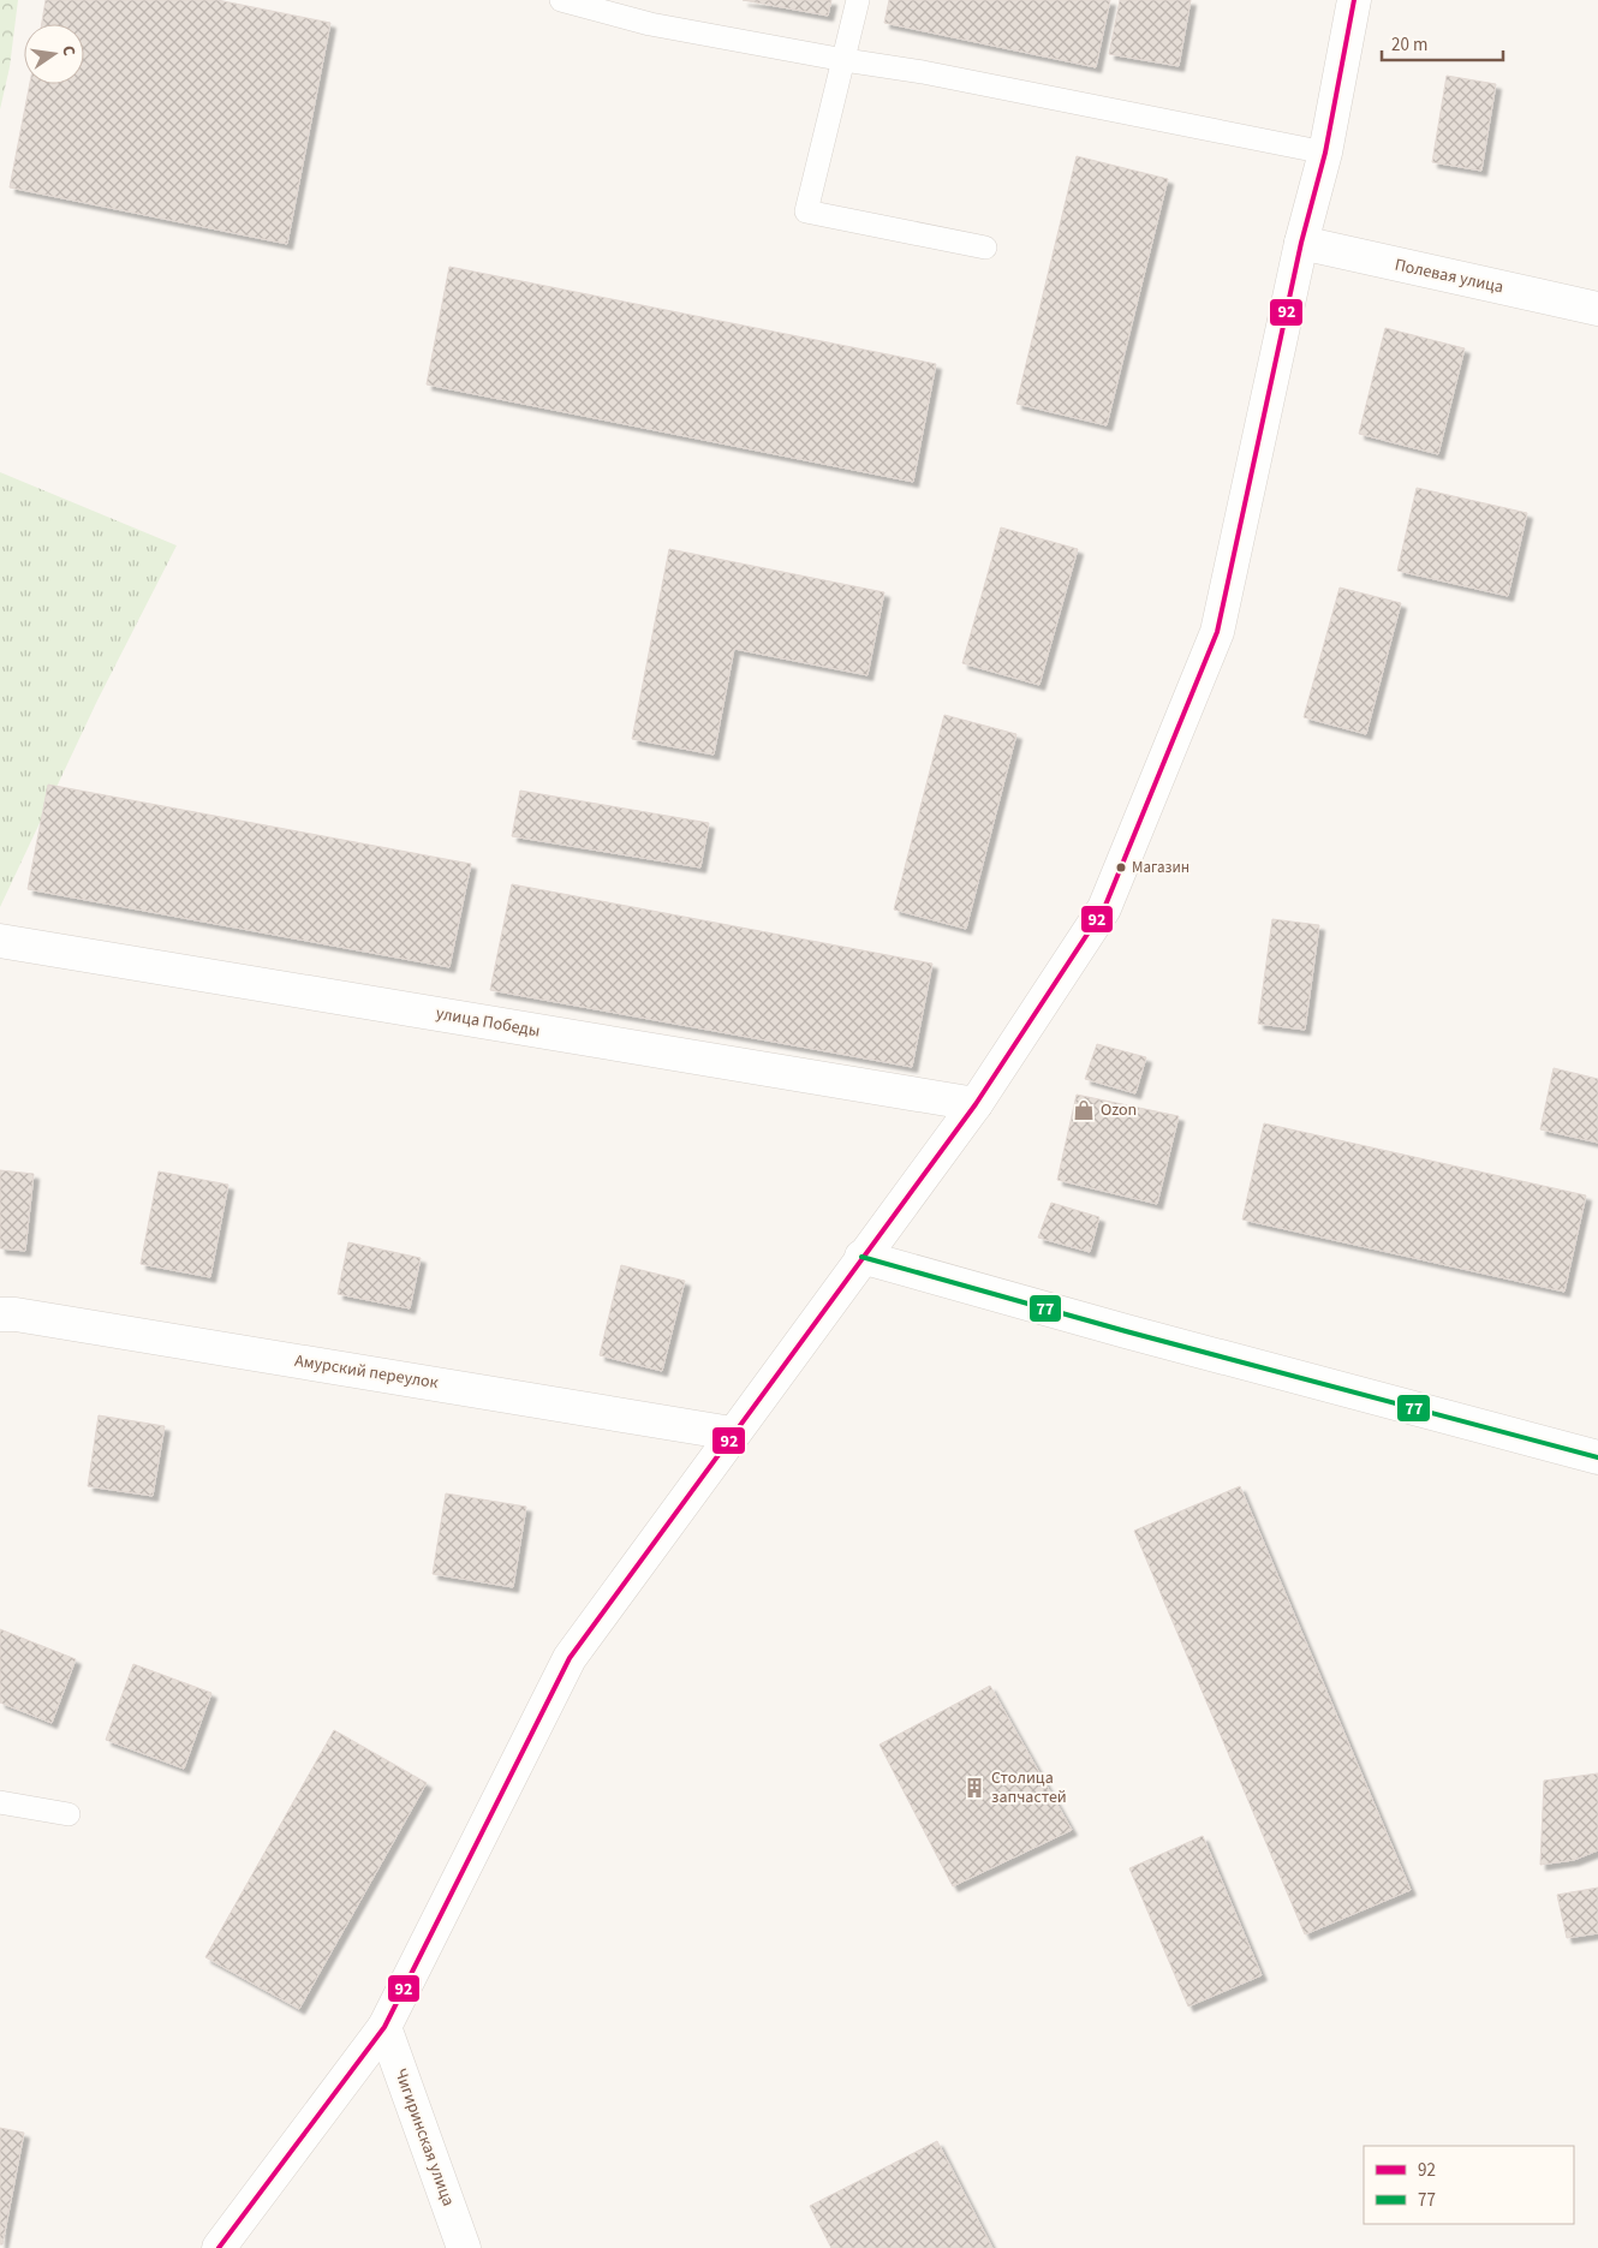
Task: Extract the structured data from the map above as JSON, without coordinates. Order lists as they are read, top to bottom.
{
  "streets": {
    "street": [
      "Полевая улица",
      "улица Победы",
      "Амурский переулок",
      "Чигиринская улица"
    ]
  },
  "places": {
    "other": ["Магазин"],
    "shop": ["Ozon"],
    "building": ["Столица запчастей"]
  },
  "lines": ["transit line 92", "transit line 77"],
  "legend": ["92", "77"],
  "scale_bar": "20 m",
  "north": "right"
}
